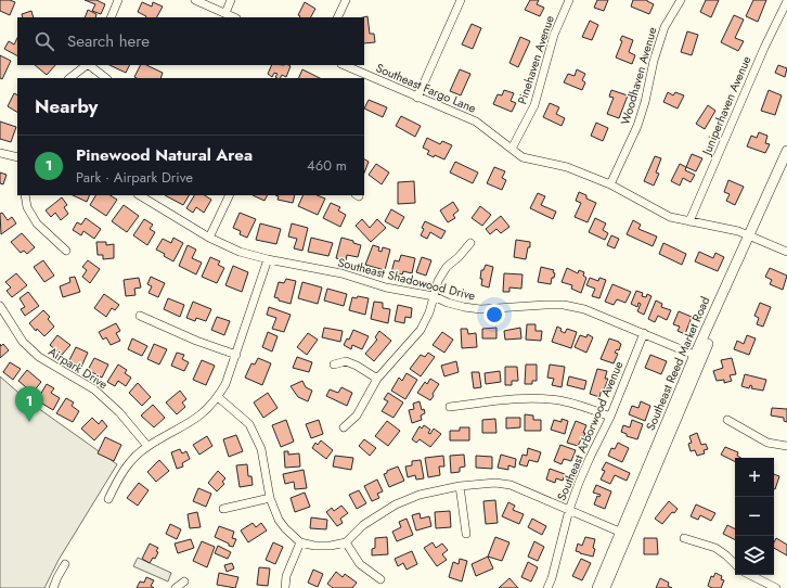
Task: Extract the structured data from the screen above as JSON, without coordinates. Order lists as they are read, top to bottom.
{
  "streets": {
    "main road": ["Southeast Reed Market Road"],
    "street": [
      "Pinehaven Avenue",
      "Woodhaven Avenue",
      "Southeast Fargo Lane",
      "Juniperhaven Avenue",
      "Southeast Shadowood Drive",
      "Airpark Drive",
      "Southeast Arborwood Avenue"
    ]
  },
  "crossings": [
    ["Pinehaven Avenue", "Southeast Fargo Lane"],
    ["Woodhaven Avenue", "Southeast Fargo Lane"],
    ["Southeast Fargo Lane", "Juniperhaven Avenue"],
    ["Southeast Fargo Lane", "Southeast Reed Market Road"],
    ["Southeast Shadowood Drive", "Southeast Reed Market Road"],
    ["Southeast Shadowood Drive", "Southeast Arborwood Avenue"]
  ],
  "page": {
    "search": "Search here",
    "heading": "Nearby",
    "list": [
      {
        "mark": "1",
        "name": "Pinewood Natural Area",
        "note": "Park · Airpark Drive",
        "value": "460 m"
      }
    ],
    "pins": "1",
    "map_buttons": ["+", "−"]
  }
}
